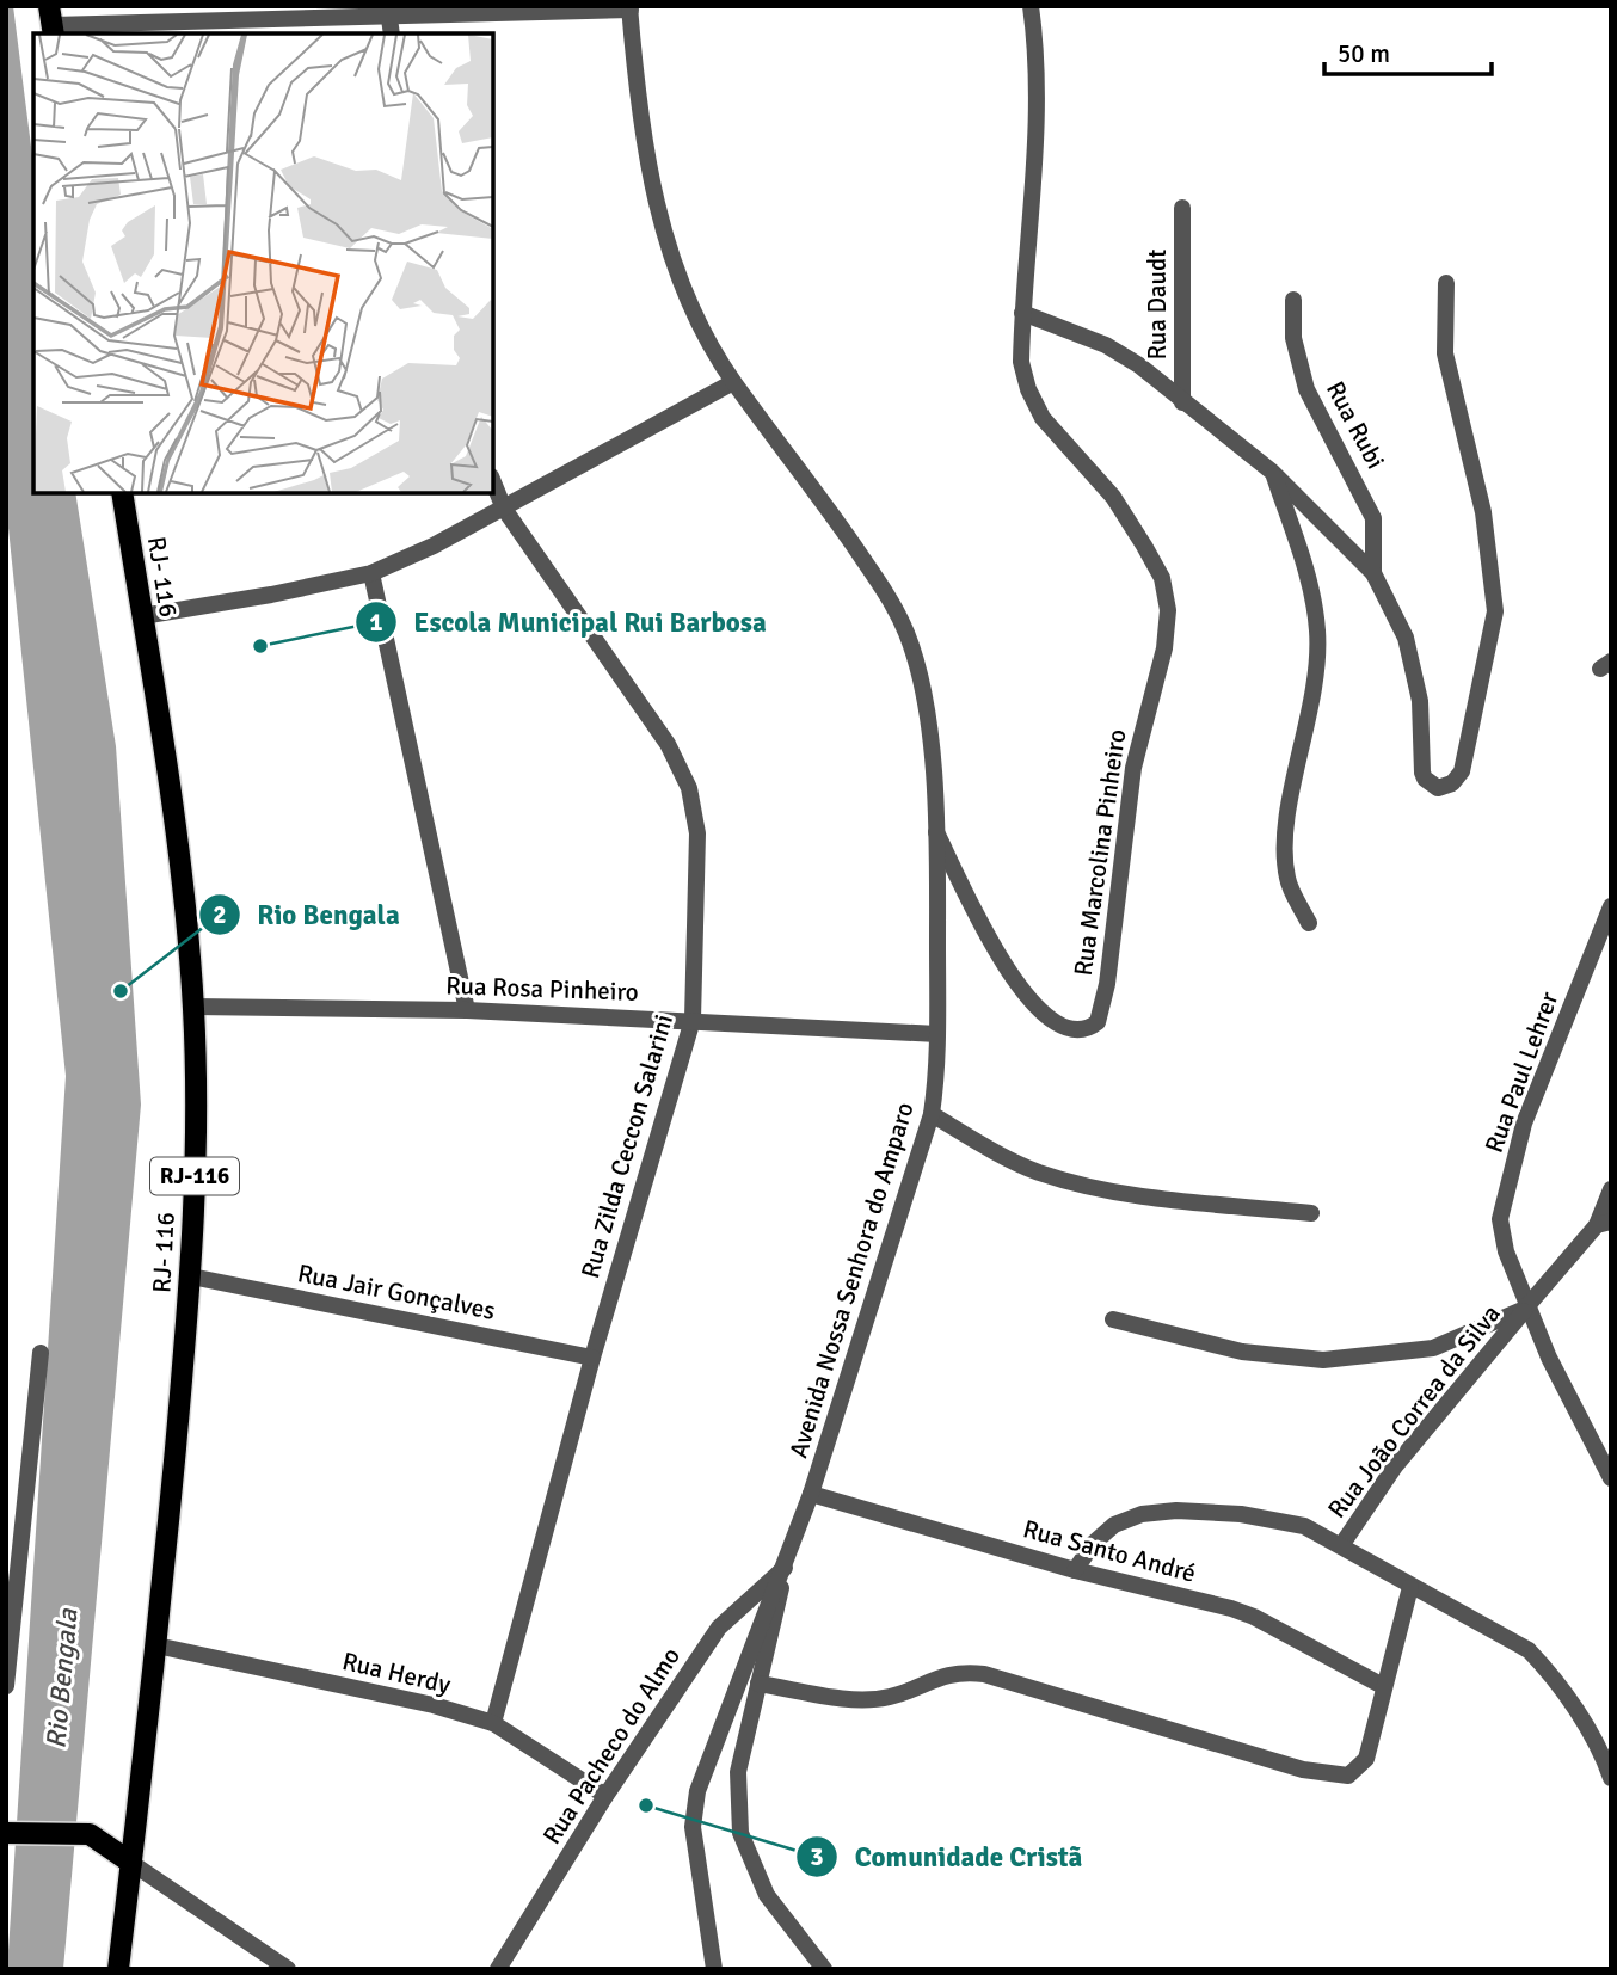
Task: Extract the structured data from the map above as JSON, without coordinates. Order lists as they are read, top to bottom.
{
  "streets": {
    "main road": ["RJ- 116", "RJ-116"],
    "street": [
      "Rua Daudt",
      "Rua Rubi",
      "Rua Marcolina Pinheiro",
      "Rua Rosa Pinheiro",
      "Rua Paul Lehrer",
      "Rua Zilda Ceccon Salarini",
      "Avenida Nossa Senhora do Amparo",
      "Rua Jair Gonçalves",
      "Rua João Correa da Silva",
      "Rua Santo André",
      "Rua Herdy",
      "Rua Pacheco do Almo"
    ]
  },
  "crossings": [
    ["RJ- 116", "Rua Rosa Pinheiro"],
    ["RJ- 116", "Rua Jair Gonçalves"],
    ["RJ- 116", "Rua Herdy"],
    ["Rua Marcolina Pinheiro", "Avenida Nossa Senhora do Amparo"],
    ["Rua Rosa Pinheiro", "Rua Zilda Ceccon Salarini"],
    ["Rua Rosa Pinheiro", "Avenida Nossa Senhora do Amparo"],
    ["Rua Paul Lehrer", "Rua João Correa da Silva"],
    ["Rua Zilda Ceccon Salarini", "Rua Jair Gonçalves"],
    ["Rua Zilda Ceccon Salarini", "Rua Herdy"],
    ["Avenida Nossa Senhora do Amparo", "Rua Santo André"],
    ["Avenida Nossa Senhora do Amparo", "Rua Pacheco do Almo"],
    ["Rua Herdy", "Rua Pacheco do Almo"]
  ],
  "water": ["Rio Bengala"],
  "places": ["Escola Municipal Rui Barbosa", "Rio Bengala", "Comunidade Cristã"],
  "scale_bar": "50 m"
}
